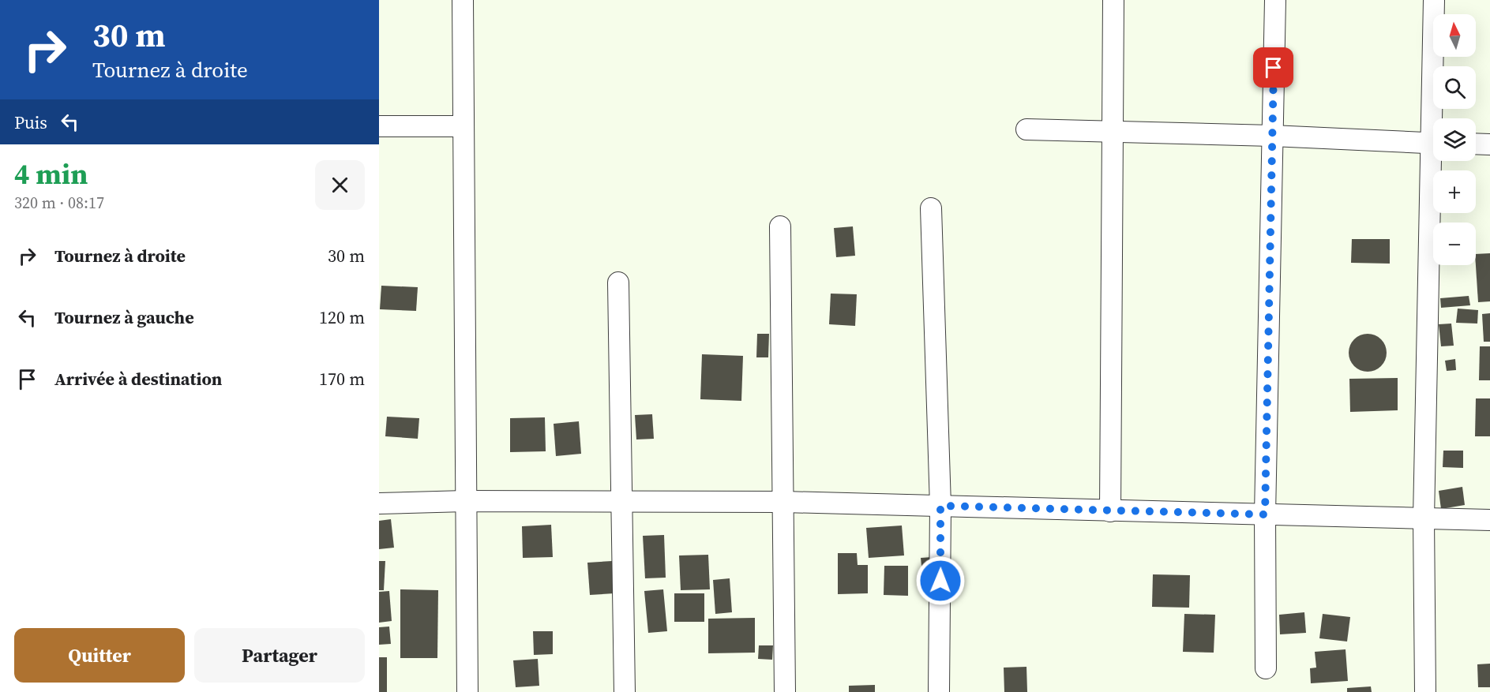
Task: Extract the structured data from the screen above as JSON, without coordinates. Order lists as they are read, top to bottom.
{
  "north": "top",
  "page": {
    "turn": ["30 m", "Tournez à droite"],
    "map_buttons": ["+", "−"],
    "then": "Puis",
    "heading": ["4 min", "320 m · 08:17"],
    "list": [
      {
        "name": "Tournez à droite",
        "value": "30 m"
      },
      {
        "name": "Tournez à gauche",
        "value": "120 m"
      },
      {
        "name": "Arrivée à destination",
        "value": "170 m"
      }
    ],
    "buttons": ["Quitter", "Partager"]
  }
}
